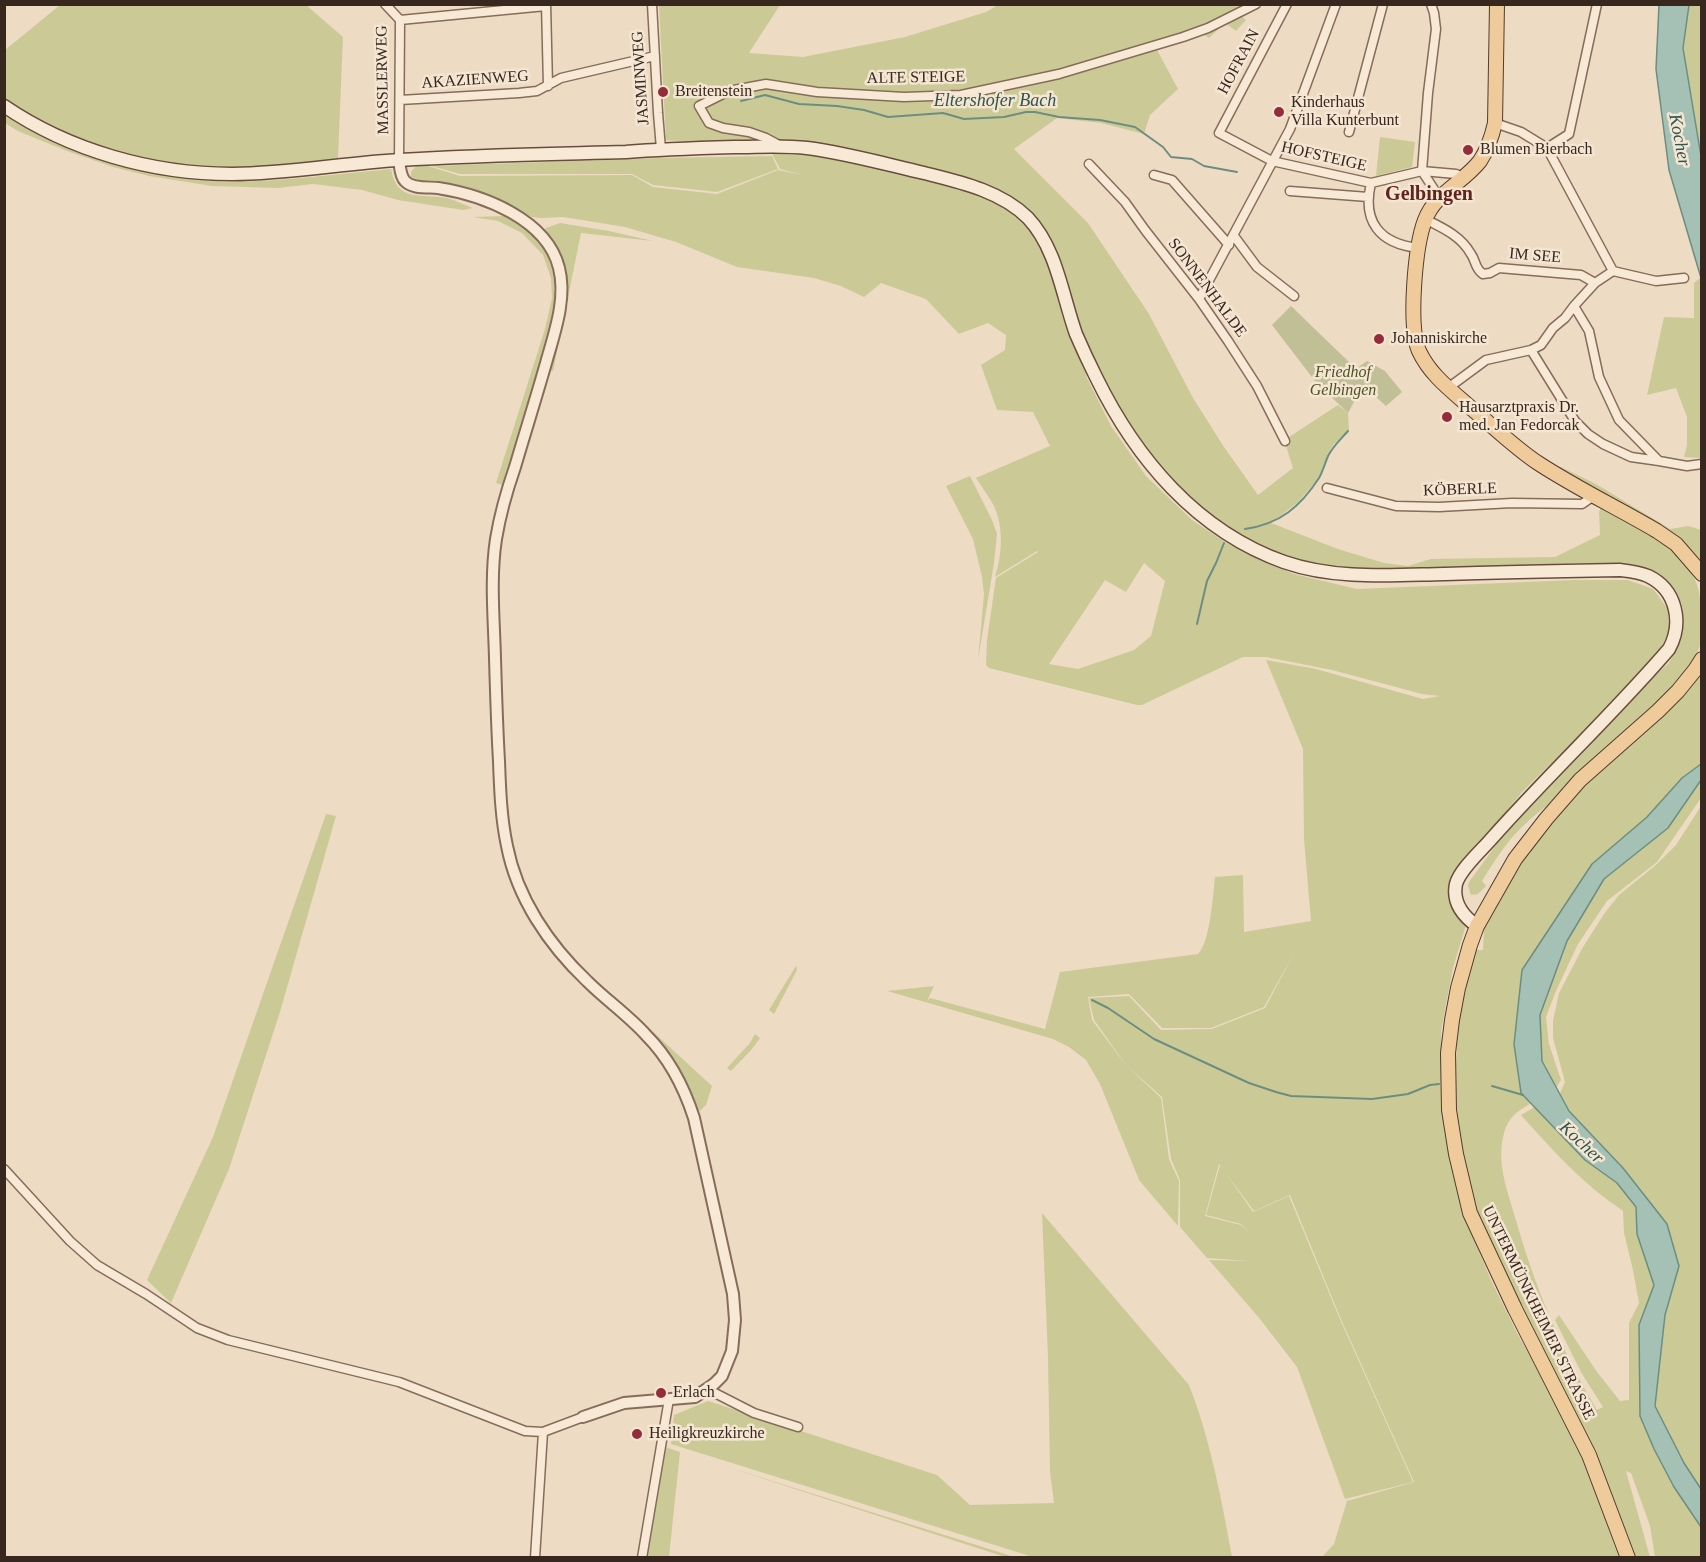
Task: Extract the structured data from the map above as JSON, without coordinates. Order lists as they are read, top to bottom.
{
  "streets": {
    "main road": ["UNTERMÜNKHEIMER STRASSE"],
    "street": [
      "HOFRAIN",
      "JASMINWEG",
      "ALTE STEIGE",
      "MASSLERWEG",
      "AKAZIENWEG",
      "HOFSTEIGE",
      "IM SEE",
      "SONNENHALDE",
      "KÖBERLE"
    ]
  },
  "crossings": [
    ["HOFRAIN", "HOFSTEIGE"],
    ["JASMINWEG", "AKAZIENWEG"],
    ["MASSLERWEG", "AKAZIENWEG"]
  ],
  "districts": ["Gelbingen"],
  "water": ["Eltershofer Bach", "Kocher"],
  "parks": ["Friedhof Gelbingen"],
  "places": [
    "Breitenstein",
    "Kinderhaus Villa Kunterbunt",
    "Blumen Bierbach",
    "Johanniskirche",
    "Hausarztpraxis Dr. med. Jan Fedorcak",
    "Erlach",
    "Heiligkreuzkirche"
  ]
}
